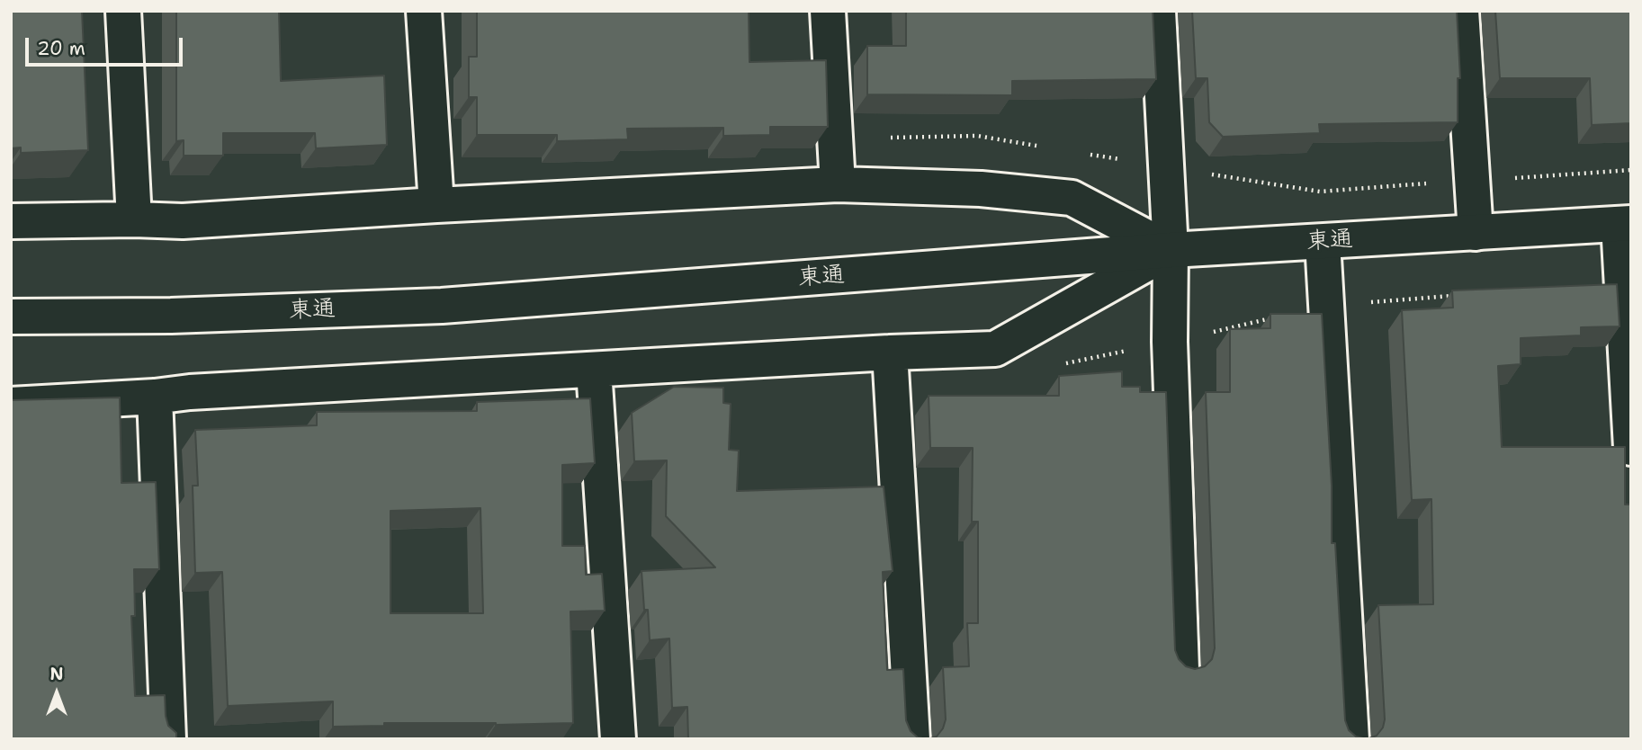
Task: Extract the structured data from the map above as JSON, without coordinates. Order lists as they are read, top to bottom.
{
  "streets": {
    "street": ["東通"]
  },
  "scale_bar": "20 m",
  "north": "top"
}
